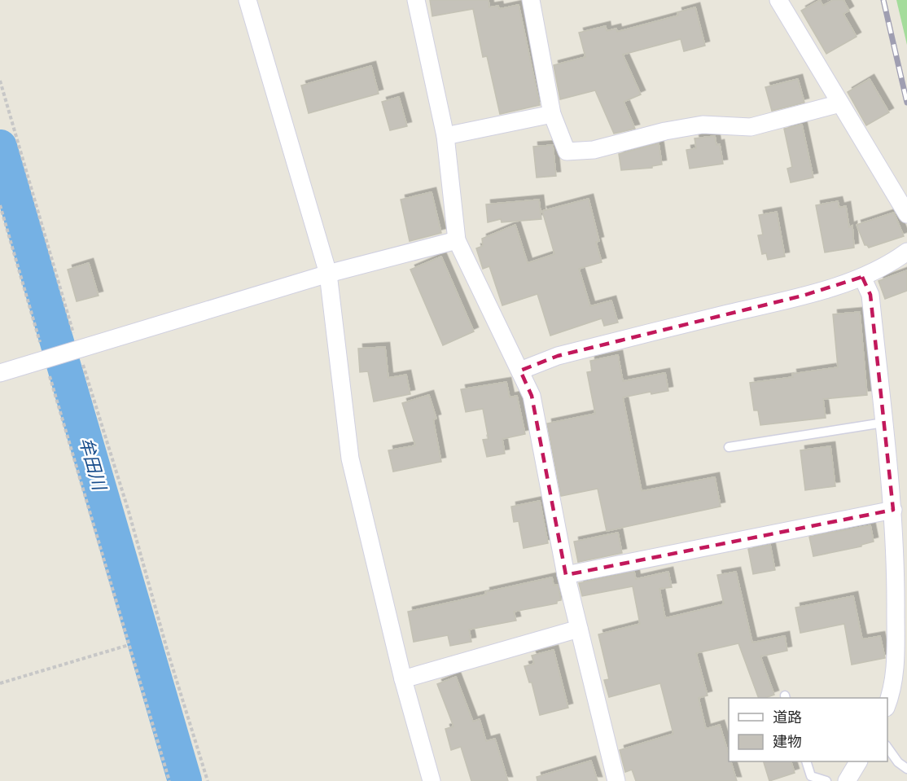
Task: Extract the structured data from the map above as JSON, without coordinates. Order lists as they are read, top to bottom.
{
  "water": ["牟田川"],
  "legend": ["道路", "建物"]
}
